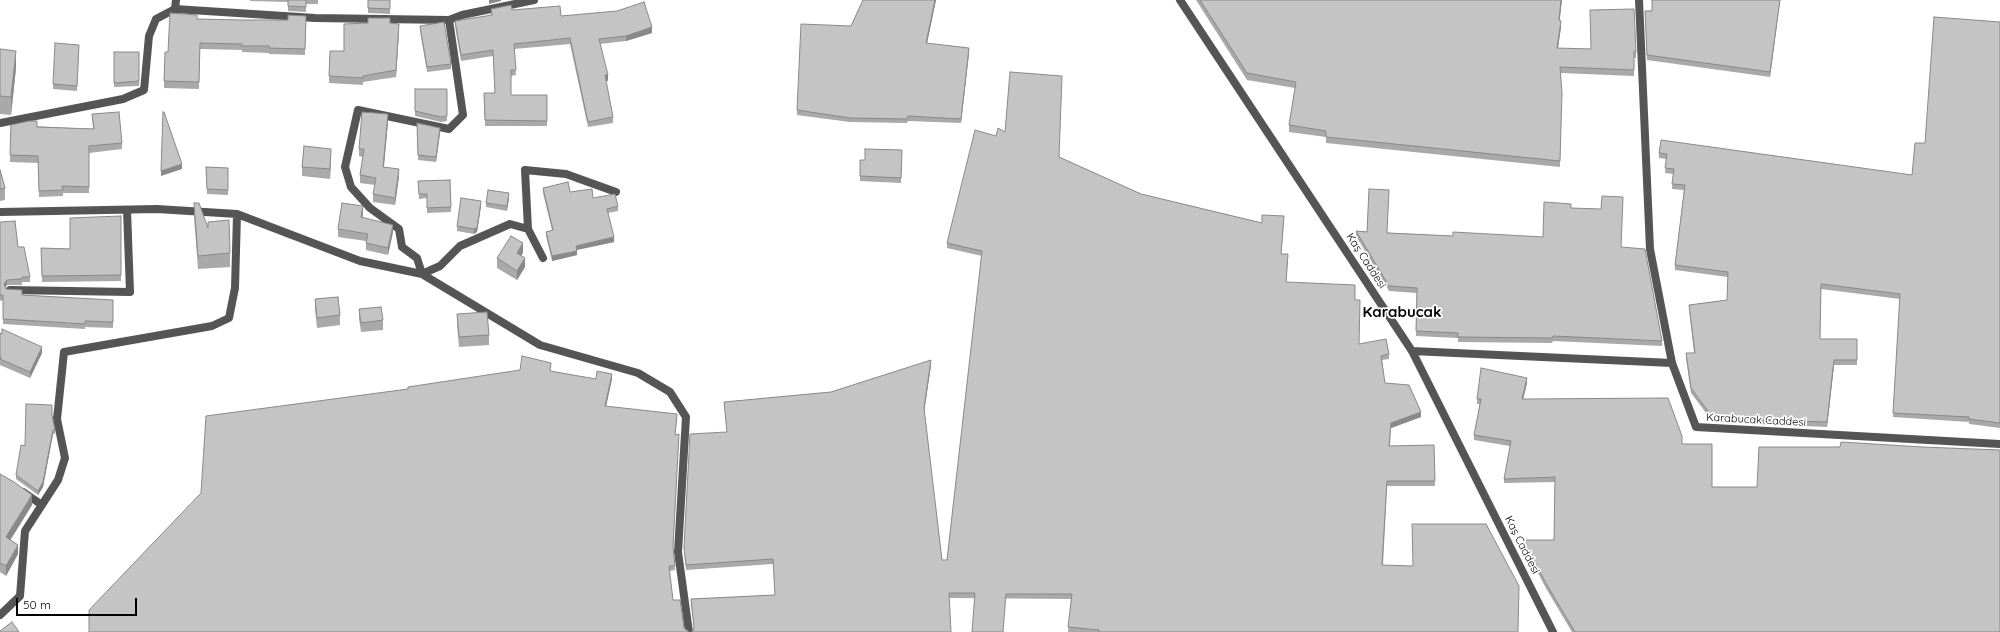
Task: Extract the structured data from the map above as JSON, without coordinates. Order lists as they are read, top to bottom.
{
  "streets": {
    "street": ["Kaş Caddesi", "Karabucak Caddesi"]
  },
  "districts": ["Karabucak"],
  "scale_bar": "50 m"
}
